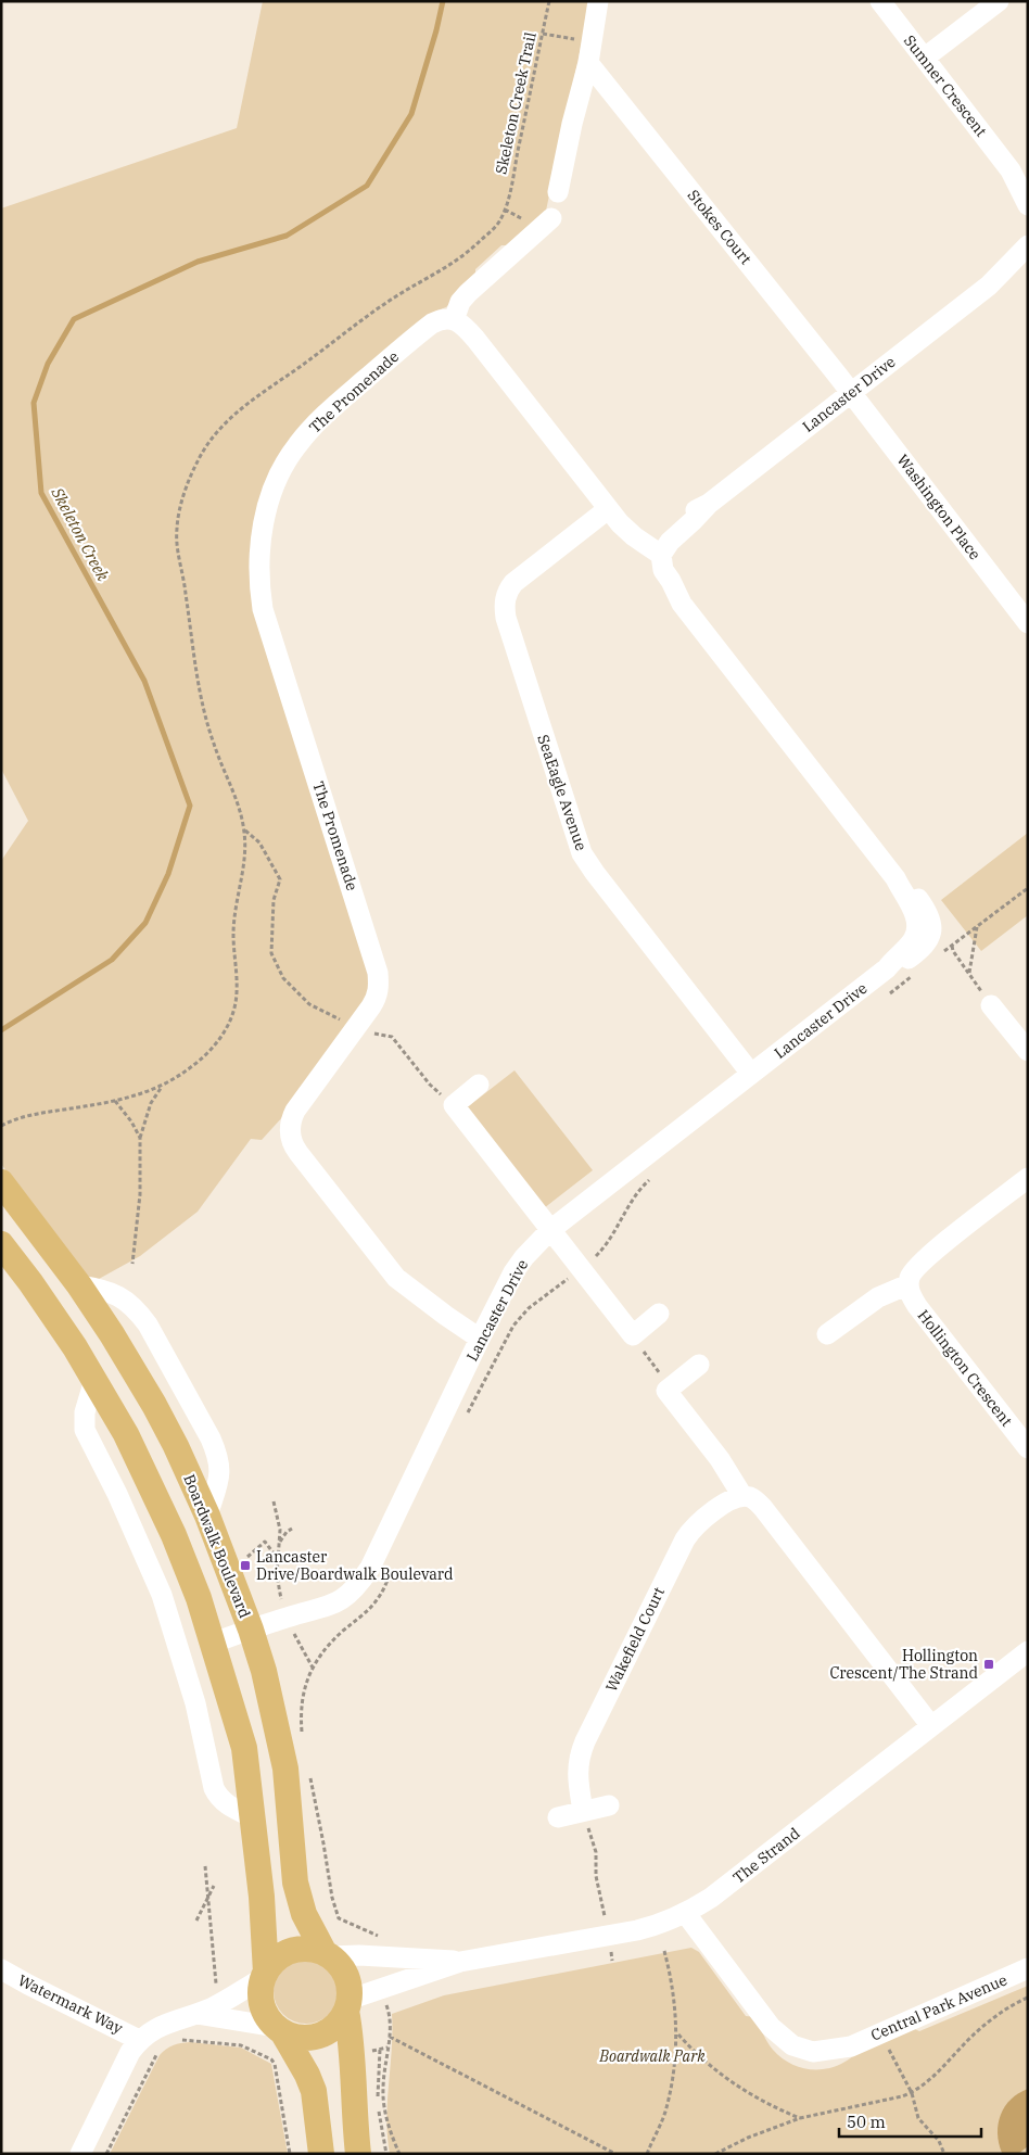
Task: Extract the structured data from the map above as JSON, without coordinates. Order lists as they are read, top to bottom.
{
  "streets": {
    "main road": ["Boardwalk Boulevard"],
    "street": [
      "Sumner Crescent",
      "Stokes Court",
      "The Promenade",
      "Lancaster Drive",
      "Washington Place",
      "SeaEagle Avenue",
      "Hollington Crescent",
      "Wakefield Court",
      "The Strand",
      "Watermark Way",
      "Central Park Avenue"
    ],
    "path": ["Skeleton Creek Trail"]
  },
  "crossings": [
    ["Stokes Court", "Lancaster Drive"],
    ["Stokes Court", "Washington Place"],
    ["The Promenade", "Lancaster Drive"],
    ["Lancaster Drive", "Washington Place"],
    ["Lancaster Drive", "SeaEagle Avenue"],
    ["Lancaster Drive", "Boardwalk Boulevard"],
    ["Boardwalk Boulevard", "The Strand"],
    ["The Strand", "Central Park Avenue"]
  ],
  "water": ["Skeleton Creek"],
  "parks": ["Boardwalk Park"],
  "places": {
    "transit": ["Lancaster Drive/Boardwalk Boulevard", "Hollington Crescent/The Strand"]
  },
  "scale_bar": "50 m"
}
